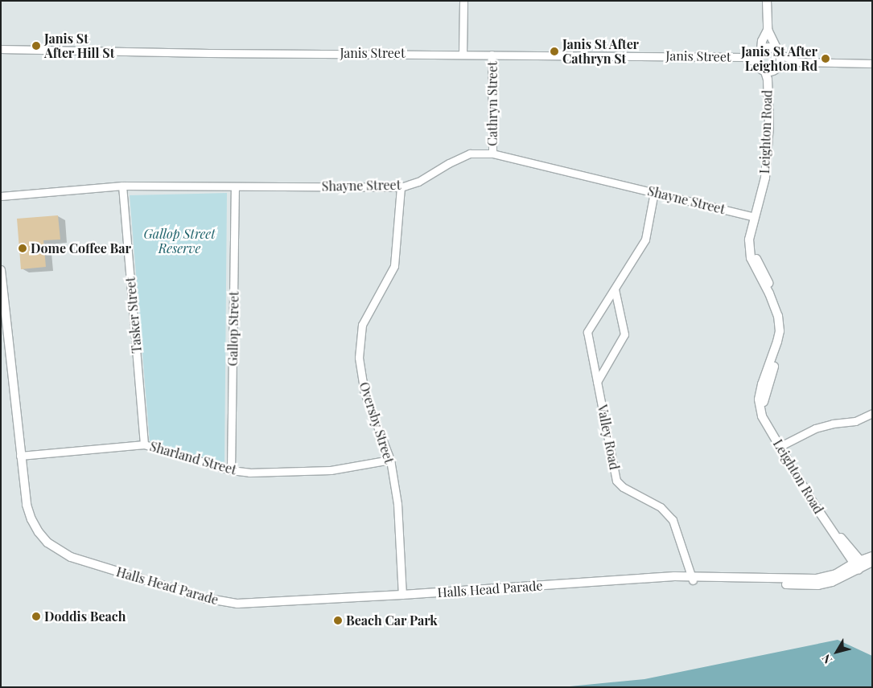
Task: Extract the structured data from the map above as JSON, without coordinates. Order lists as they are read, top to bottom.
{
  "streets": {
    "street": [
      "Janis Street",
      "Cathryn Street",
      "Leighton Road",
      "Shayne Street",
      "Tasker Street",
      "Gallop Street",
      "Oversby Street",
      "Valley Road",
      "Sharland Street",
      "Halls Head Parade"
    ]
  },
  "crossings": [
    ["Janis Street", "Cathryn Street"],
    ["Janis Street", "Leighton Road"],
    ["Cathryn Street", "Shayne Street"],
    ["Leighton Road", "Shayne Street"],
    ["Leighton Road", "Halls Head Parade"],
    ["Shayne Street", "Tasker Street"],
    ["Shayne Street", "Gallop Street"],
    ["Shayne Street", "Oversby Street"],
    ["Shayne Street", "Valley Road"],
    ["Tasker Street", "Sharland Street"],
    ["Gallop Street", "Sharland Street"],
    ["Oversby Street", "Sharland Street"],
    ["Oversby Street", "Halls Head Parade"],
    ["Valley Road", "Halls Head Parade"],
    ["Sharland Street", "Halls Head Parade"]
  ],
  "parks": ["Gallop Street Reserve"],
  "places": [
    "Janis St After Hill St",
    "Janis St After Cathryn St",
    "Janis St After Leighton Rd",
    "Dome Coffee Bar",
    "Doddis Beach",
    "Beach Car Park"
  ],
  "north": "bottom left"
}
